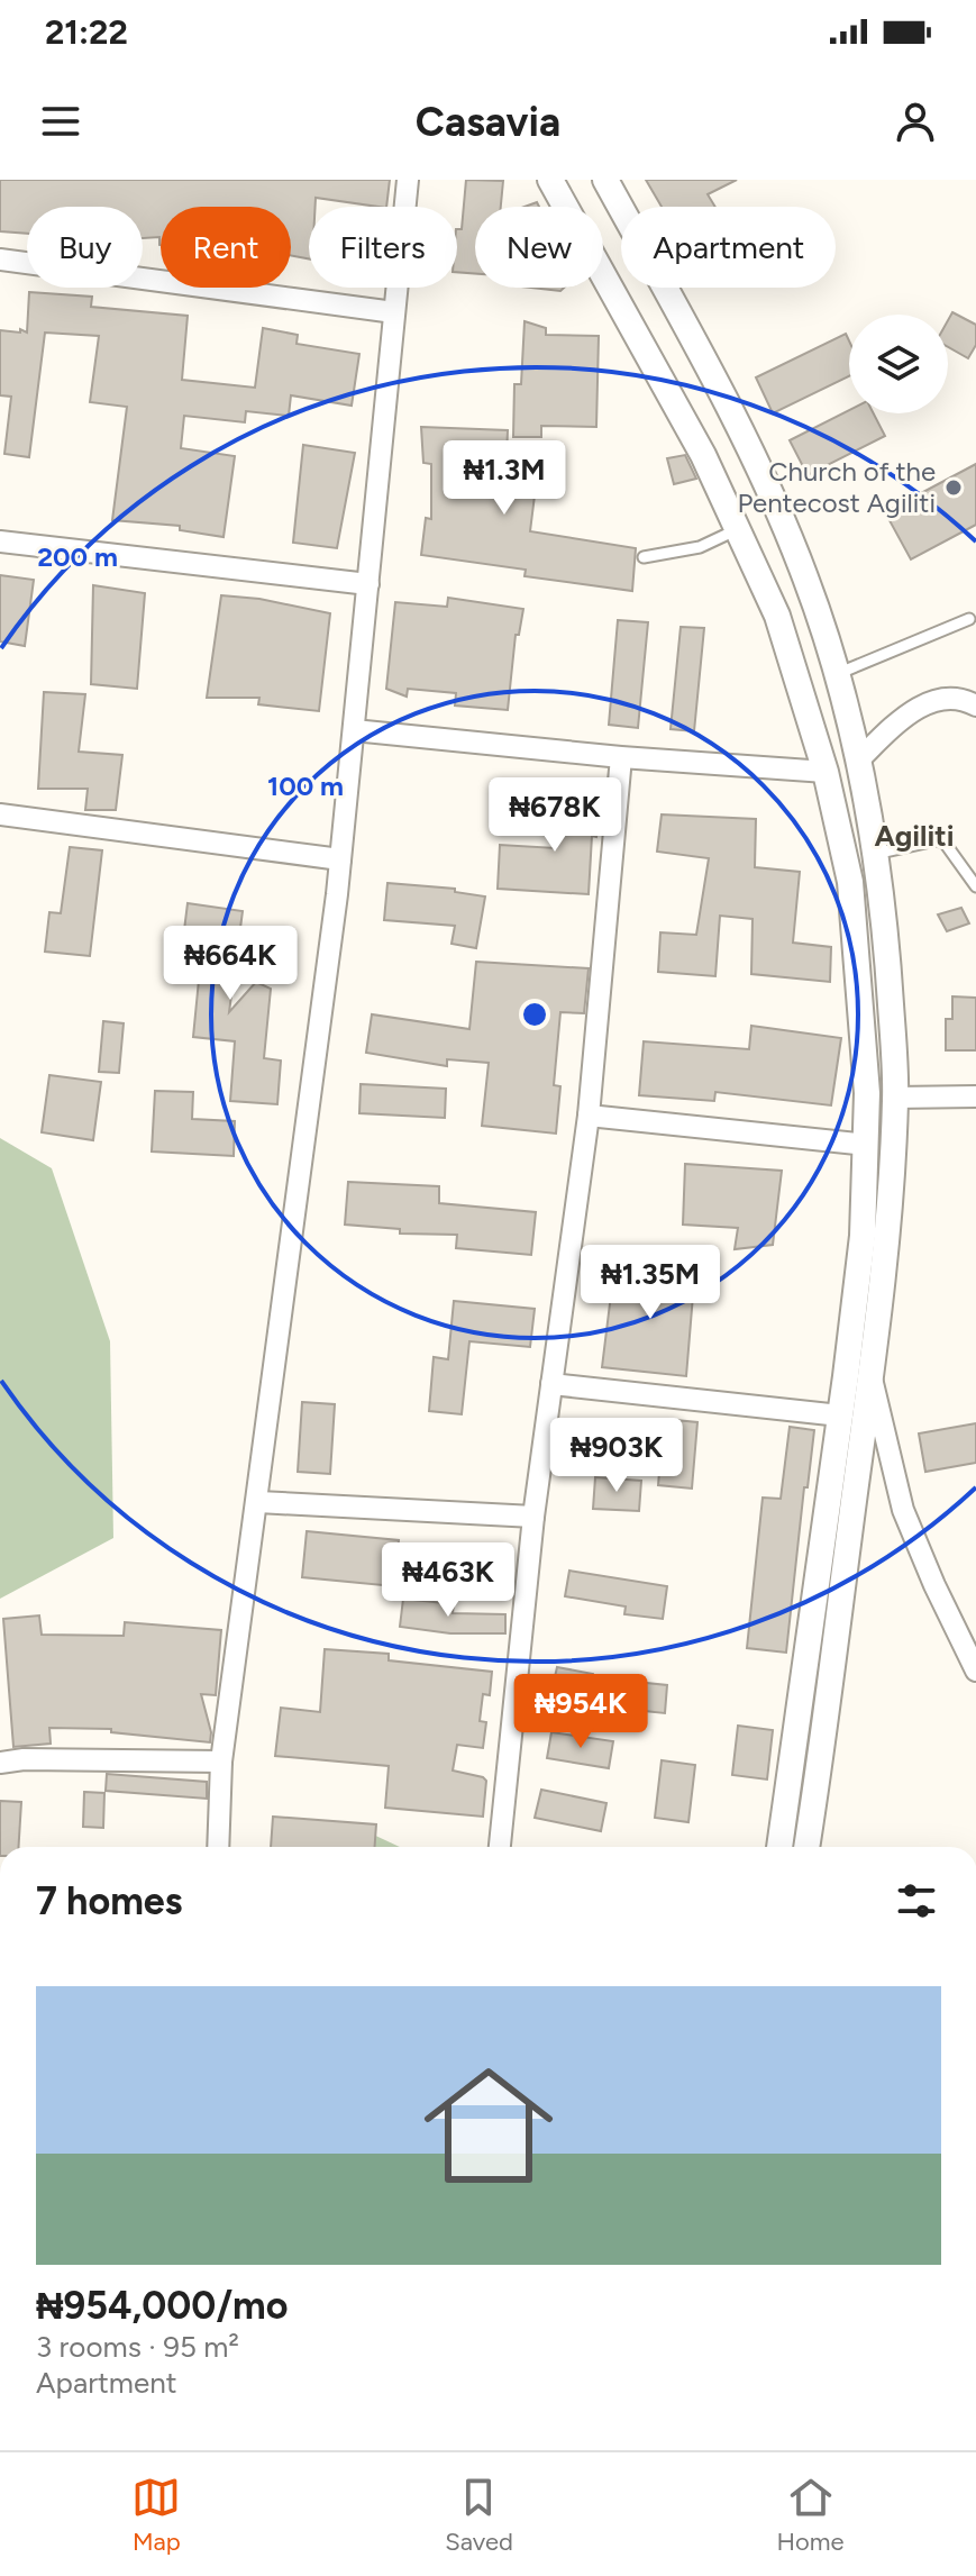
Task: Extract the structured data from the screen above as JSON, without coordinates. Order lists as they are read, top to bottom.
{
  "districts": ["Agiliti"],
  "places": ["Church of the Pentecost Agiliti"],
  "page": {
    "status": "21:22",
    "header": "Casavia",
    "chip": [
      "Buy",
      "Rent",
      "Filters",
      "New",
      "Apartment"
    ],
    "price": [
      "₦1.3M",
      "₦678K",
      "₦664K",
      "₦1.35M",
      "₦903K",
      "₦463K",
      "₦954K"
    ],
    "heading": "7 homes",
    "list": [
      {
        "name": "₦954,000/mo",
        "note": "3 rooms · 95 m² · Apartment"
      }
    ],
    "tabs": ["Map", "Saved", "Home"]
  },
  "rings": ["200 m", "100 m"]
}
